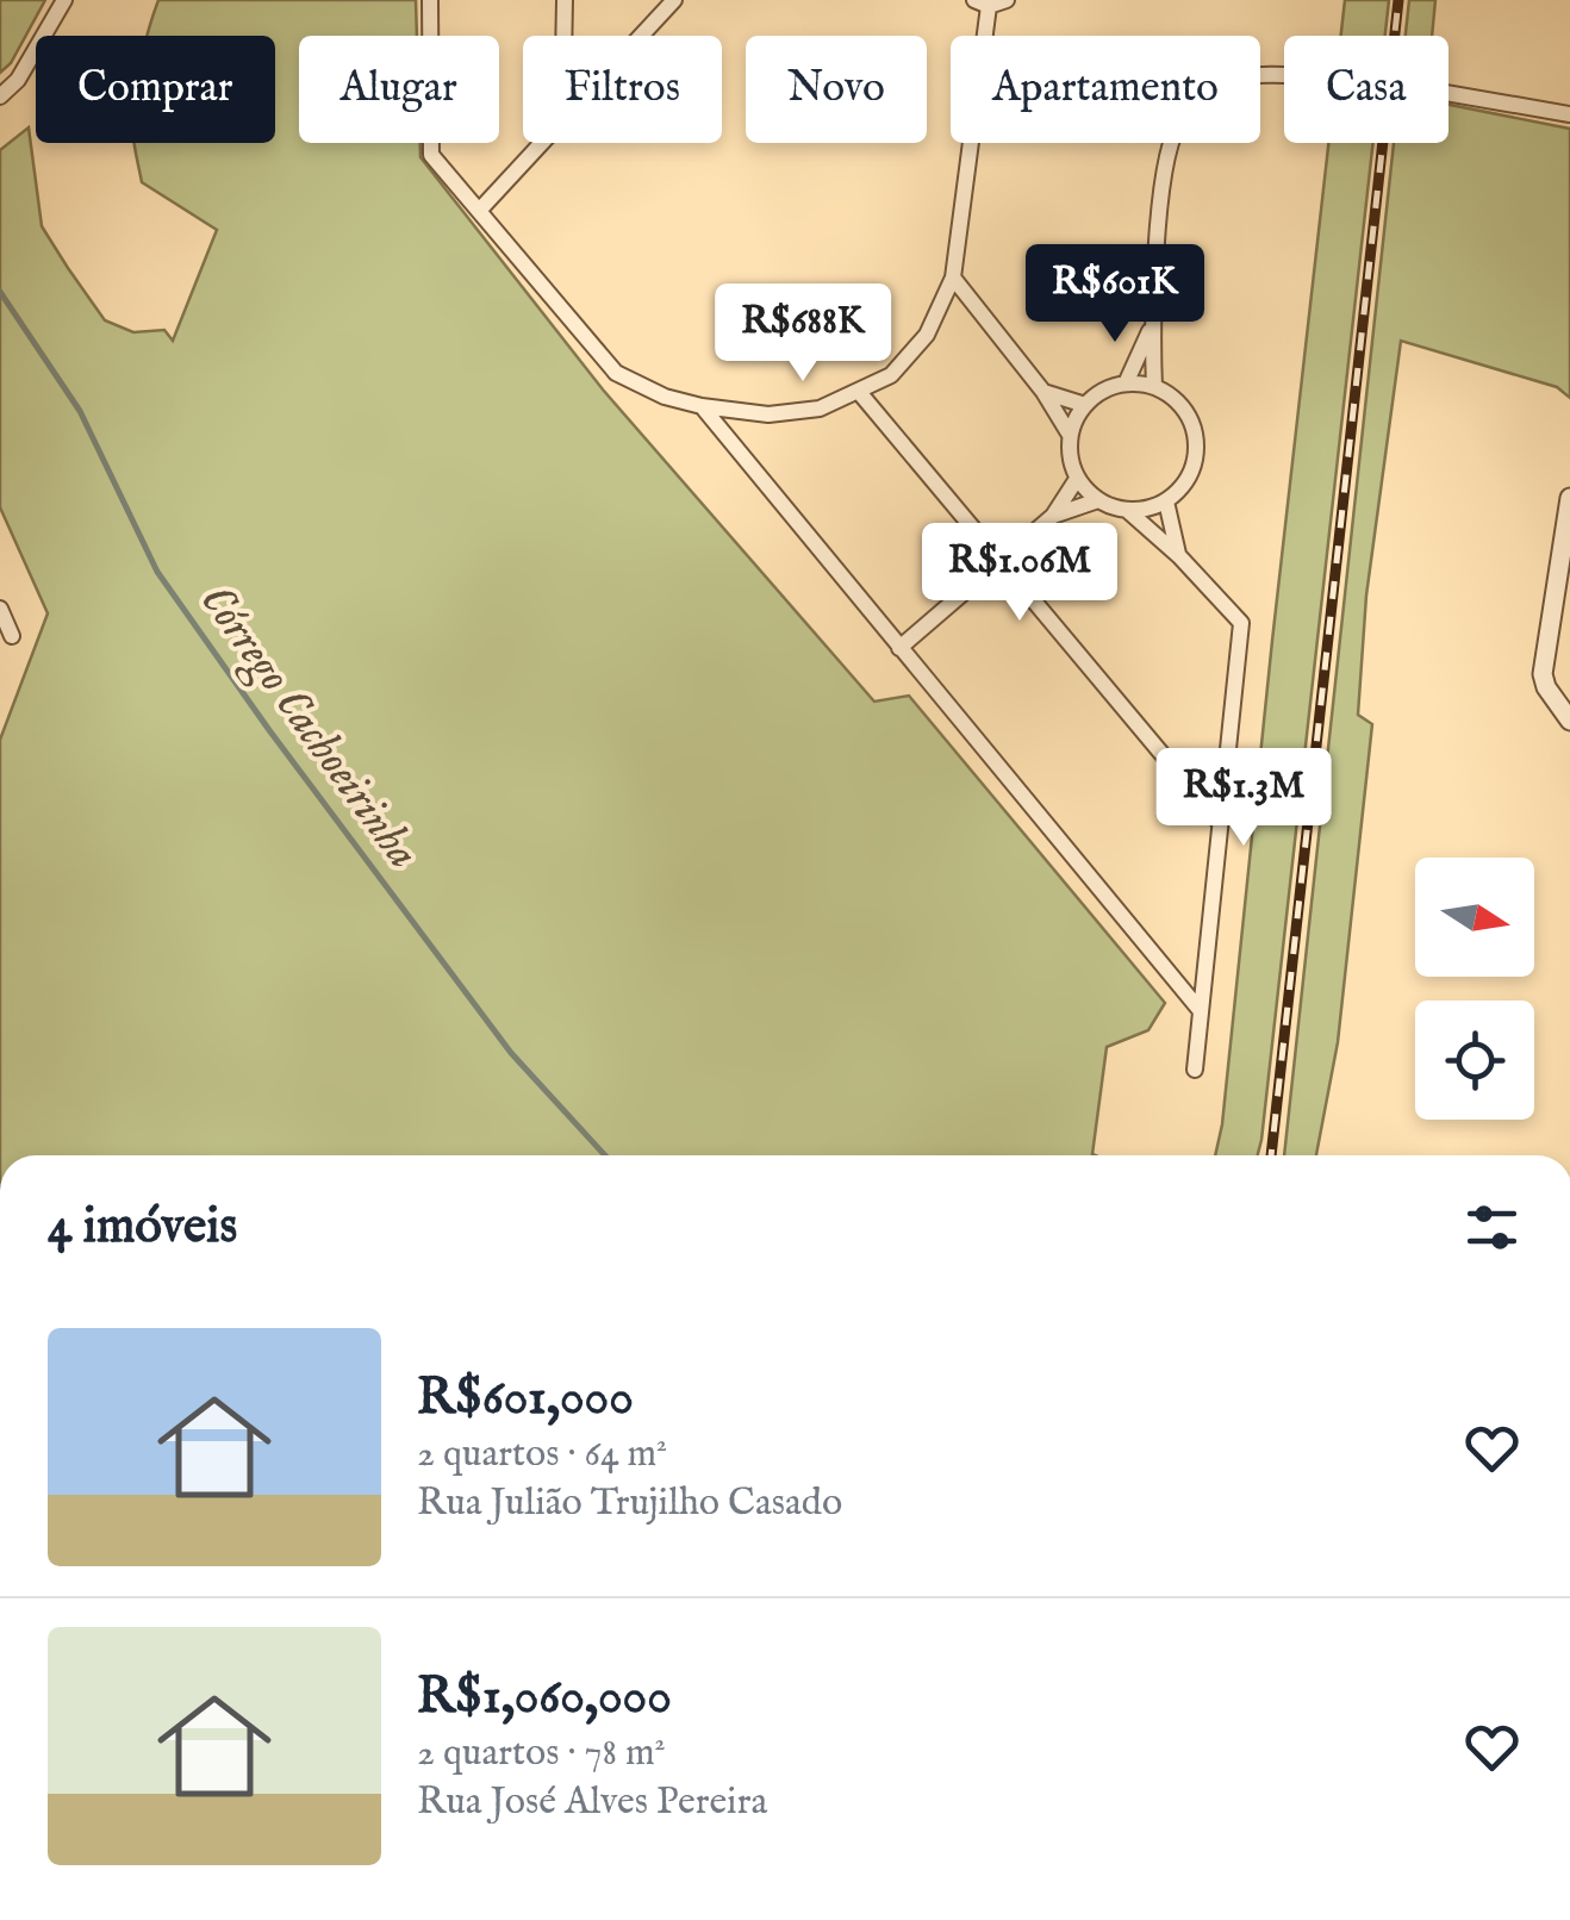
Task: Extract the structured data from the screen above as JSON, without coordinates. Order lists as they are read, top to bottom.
{
  "water": ["Córrego Cachoeirinha"],
  "north": "right",
  "page": {
    "chip": [
      "Comprar",
      "Alugar",
      "Filtros",
      "Novo",
      "Apartamento",
      "Casa"
    ],
    "price": [
      "R$601K",
      "R$688K",
      "R$1.06M",
      "R$1.3M"
    ],
    "heading": "4 imóveis",
    "list": [
      {
        "name": "R$601,000",
        "note": "2 quartos · 64 m² · Rua Julião Trujilho Casado"
      },
      {
        "name": "R$1,060,000",
        "note": "2 quartos · 78 m² · Rua José Alves Pereira"
      }
    ]
  }
}
